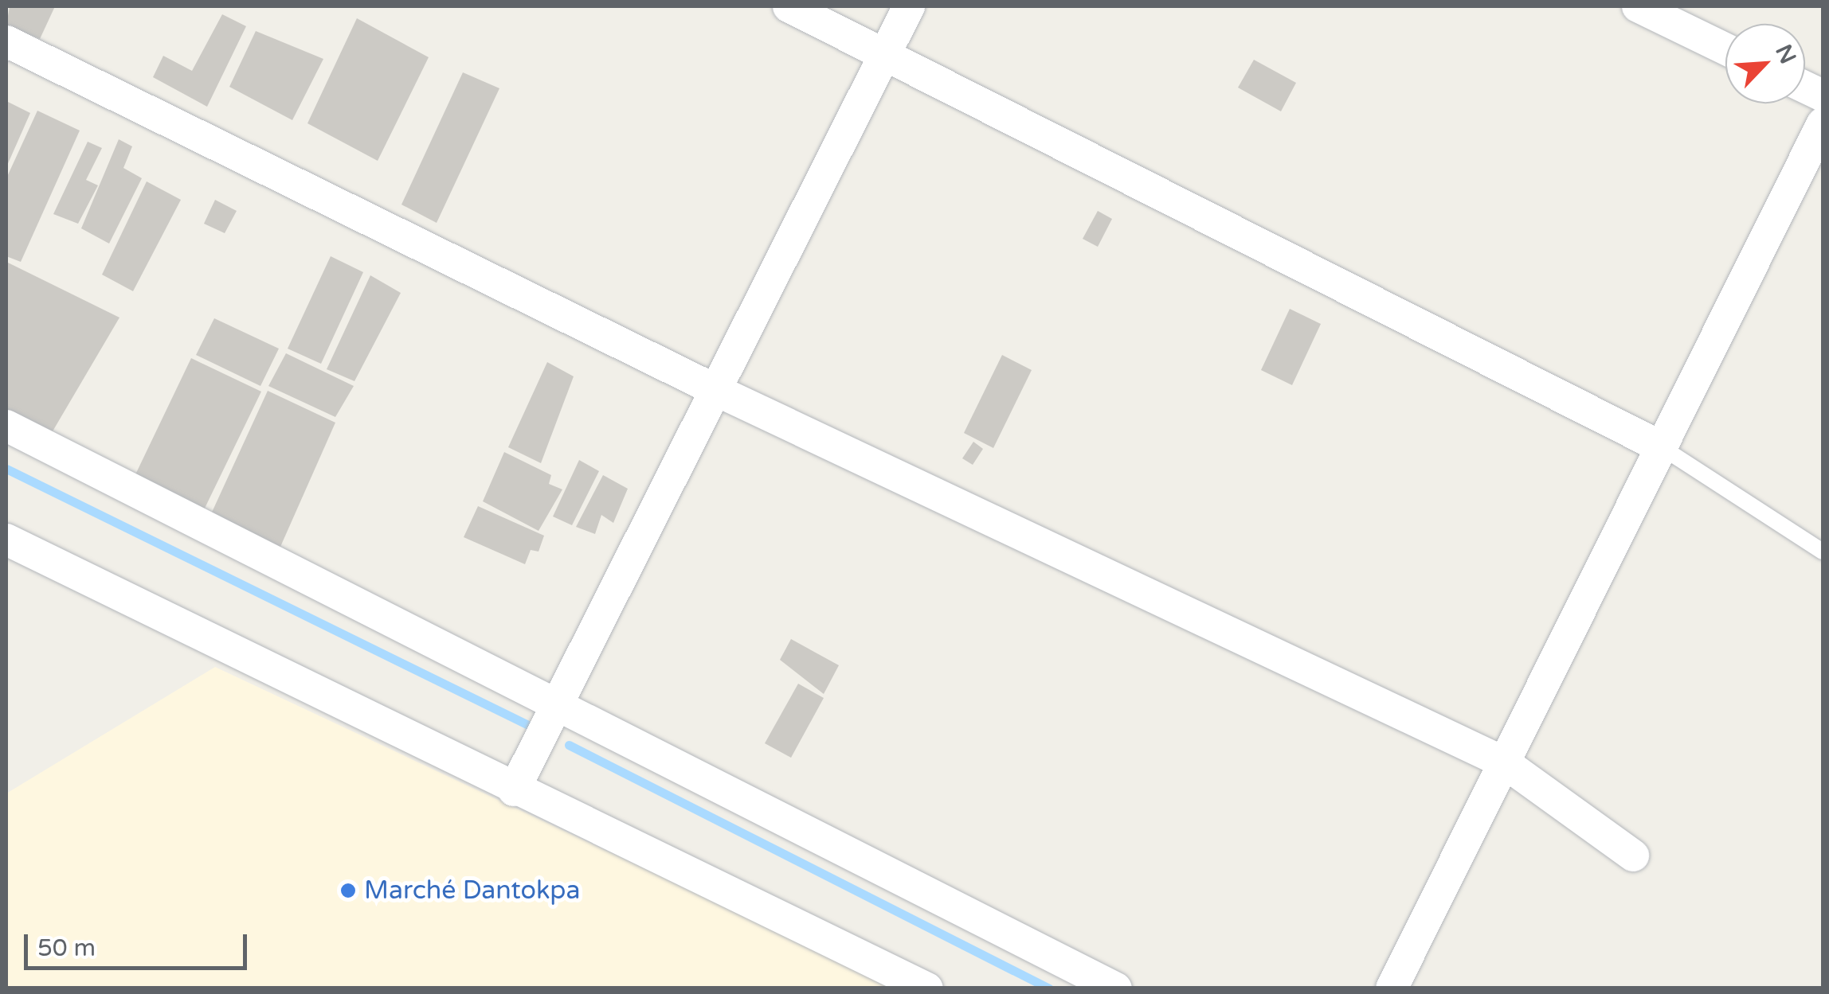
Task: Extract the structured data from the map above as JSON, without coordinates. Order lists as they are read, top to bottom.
{
  "places": ["Marché Dantokpa"],
  "scale_bar": "50 m",
  "north": "top right"
}
